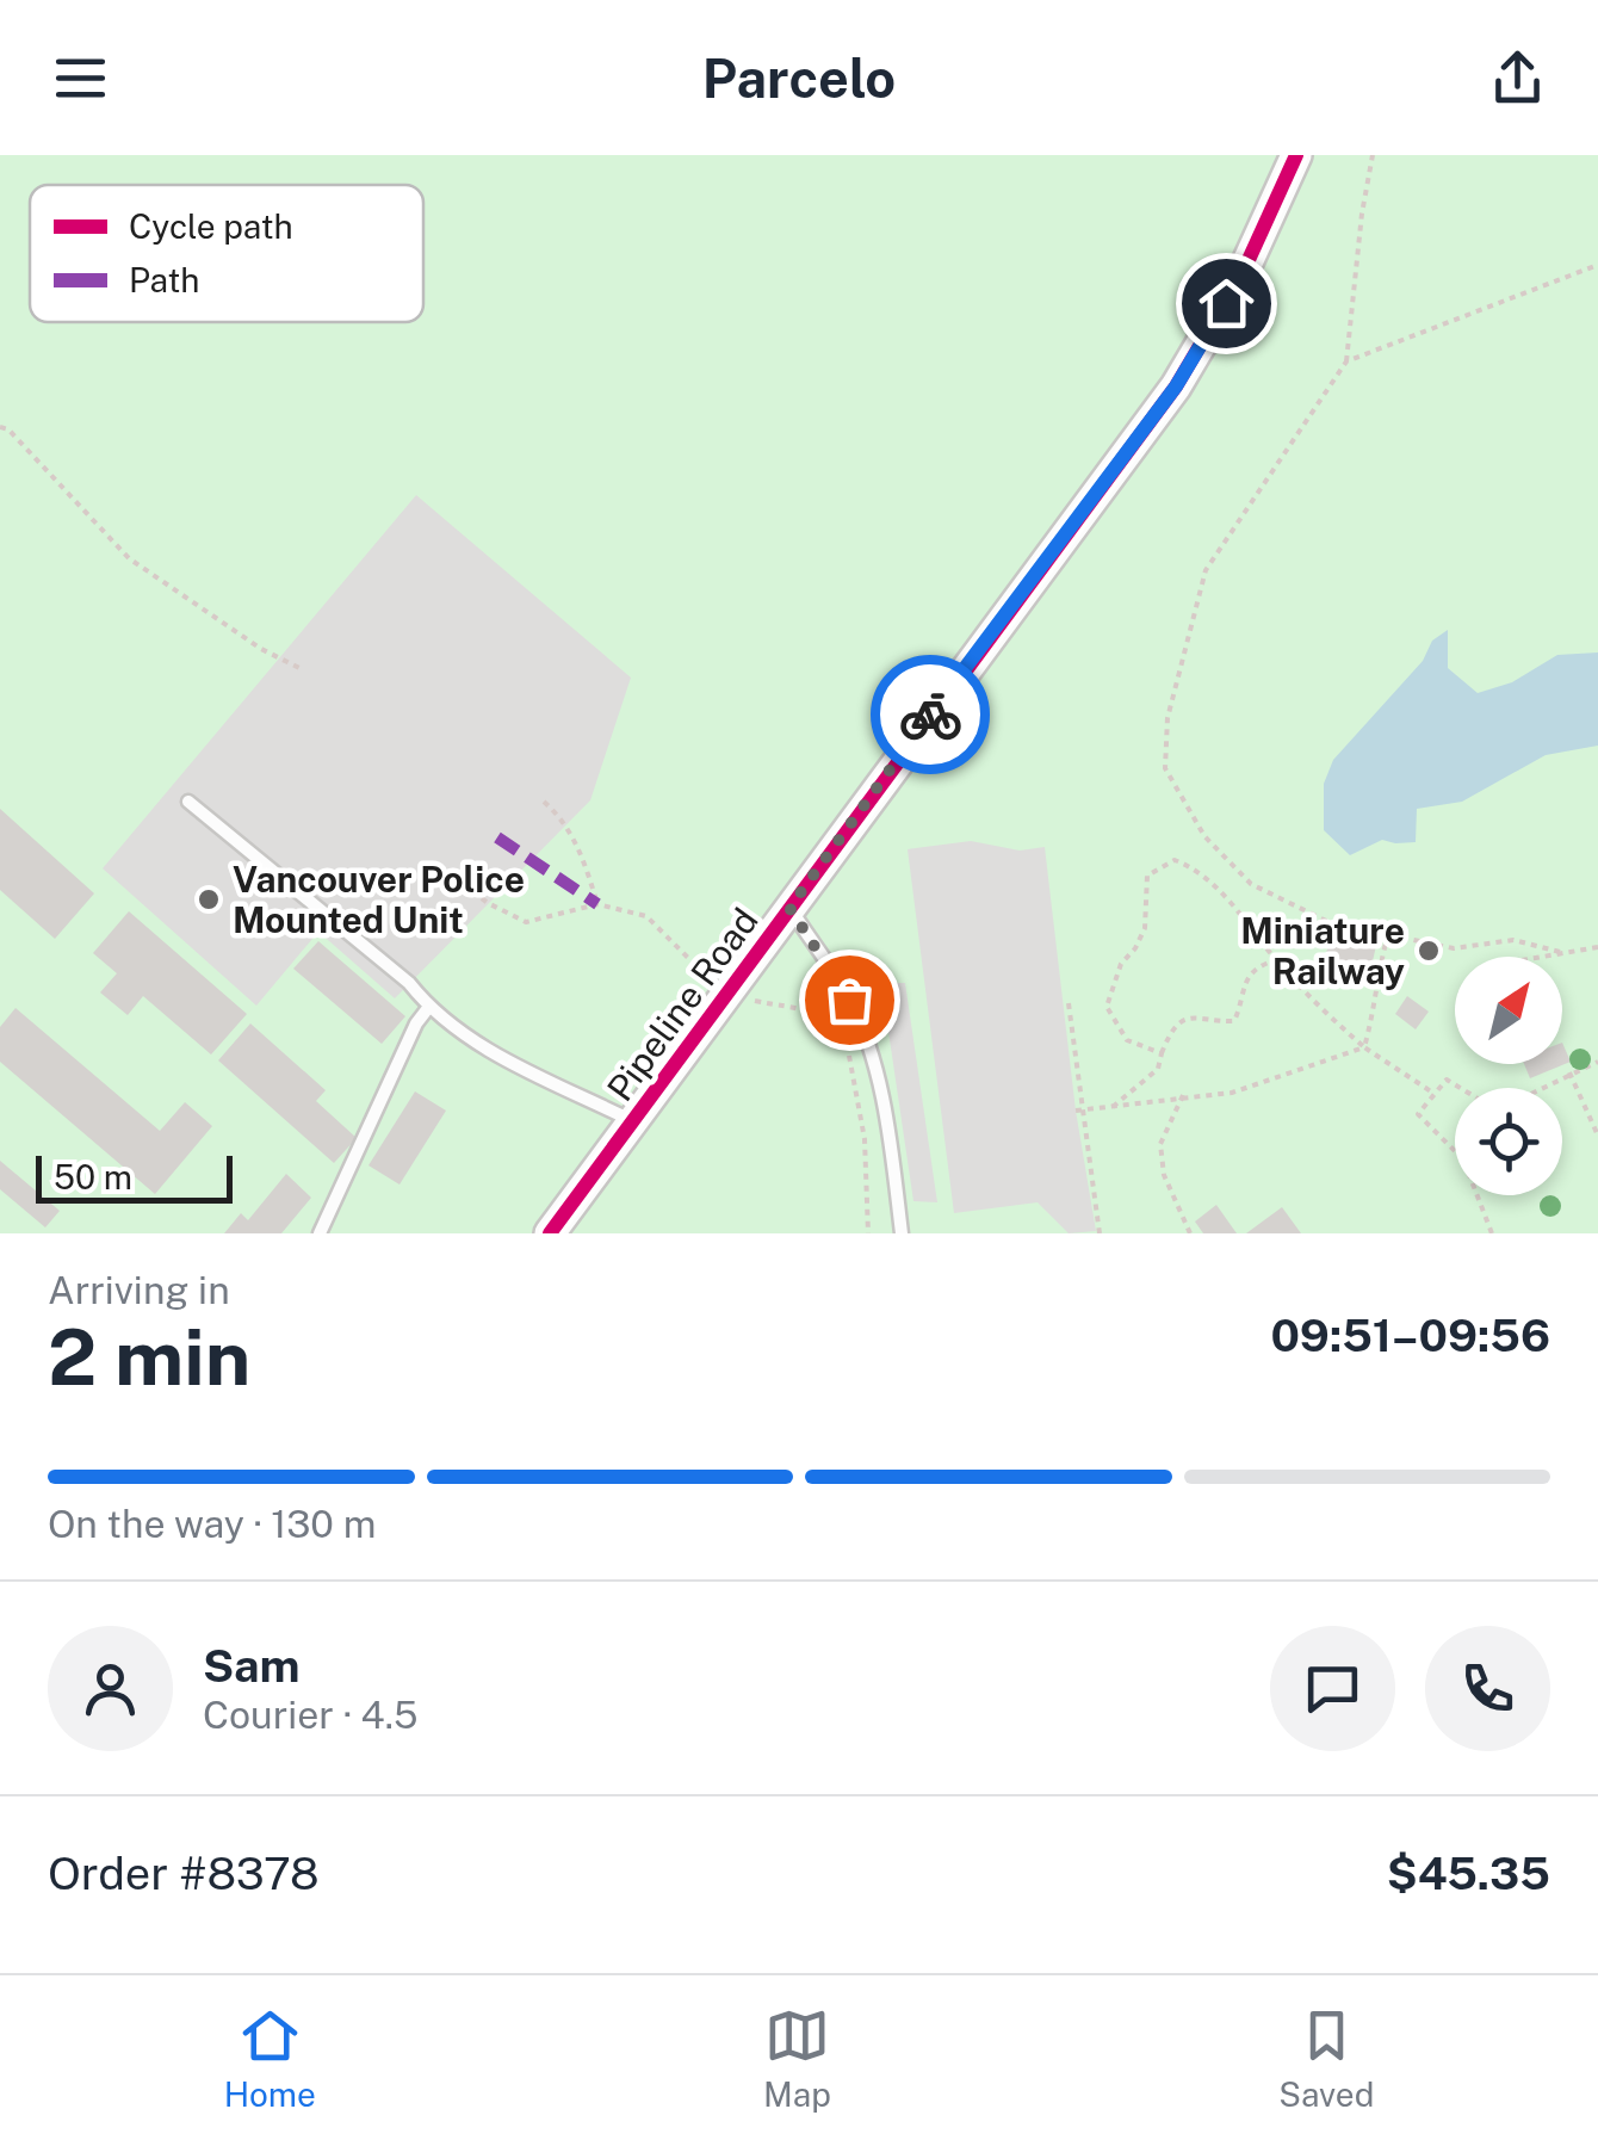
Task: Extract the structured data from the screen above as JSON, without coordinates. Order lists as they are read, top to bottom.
{
  "streets": {
    "street": ["Pipeline Road"]
  },
  "places": ["Vancouver Police Mounted Unit", "Miniature Railway"],
  "legend": ["Cycle path", "Path"],
  "scale_bar": "50 m",
  "north": "top right",
  "page": {
    "header": "Parcelo",
    "scale": "50 m",
    "heading": ["2 min", "Arriving in", "09:51–09:56"],
    "panel": [
      "Sam",
      "Courier · 4.5",
      "Order #8378",
      "$45.35"
    ],
    "bar": "On the way · 130 m",
    "tabs": ["Home", "Map", "Saved"]
  }
}
